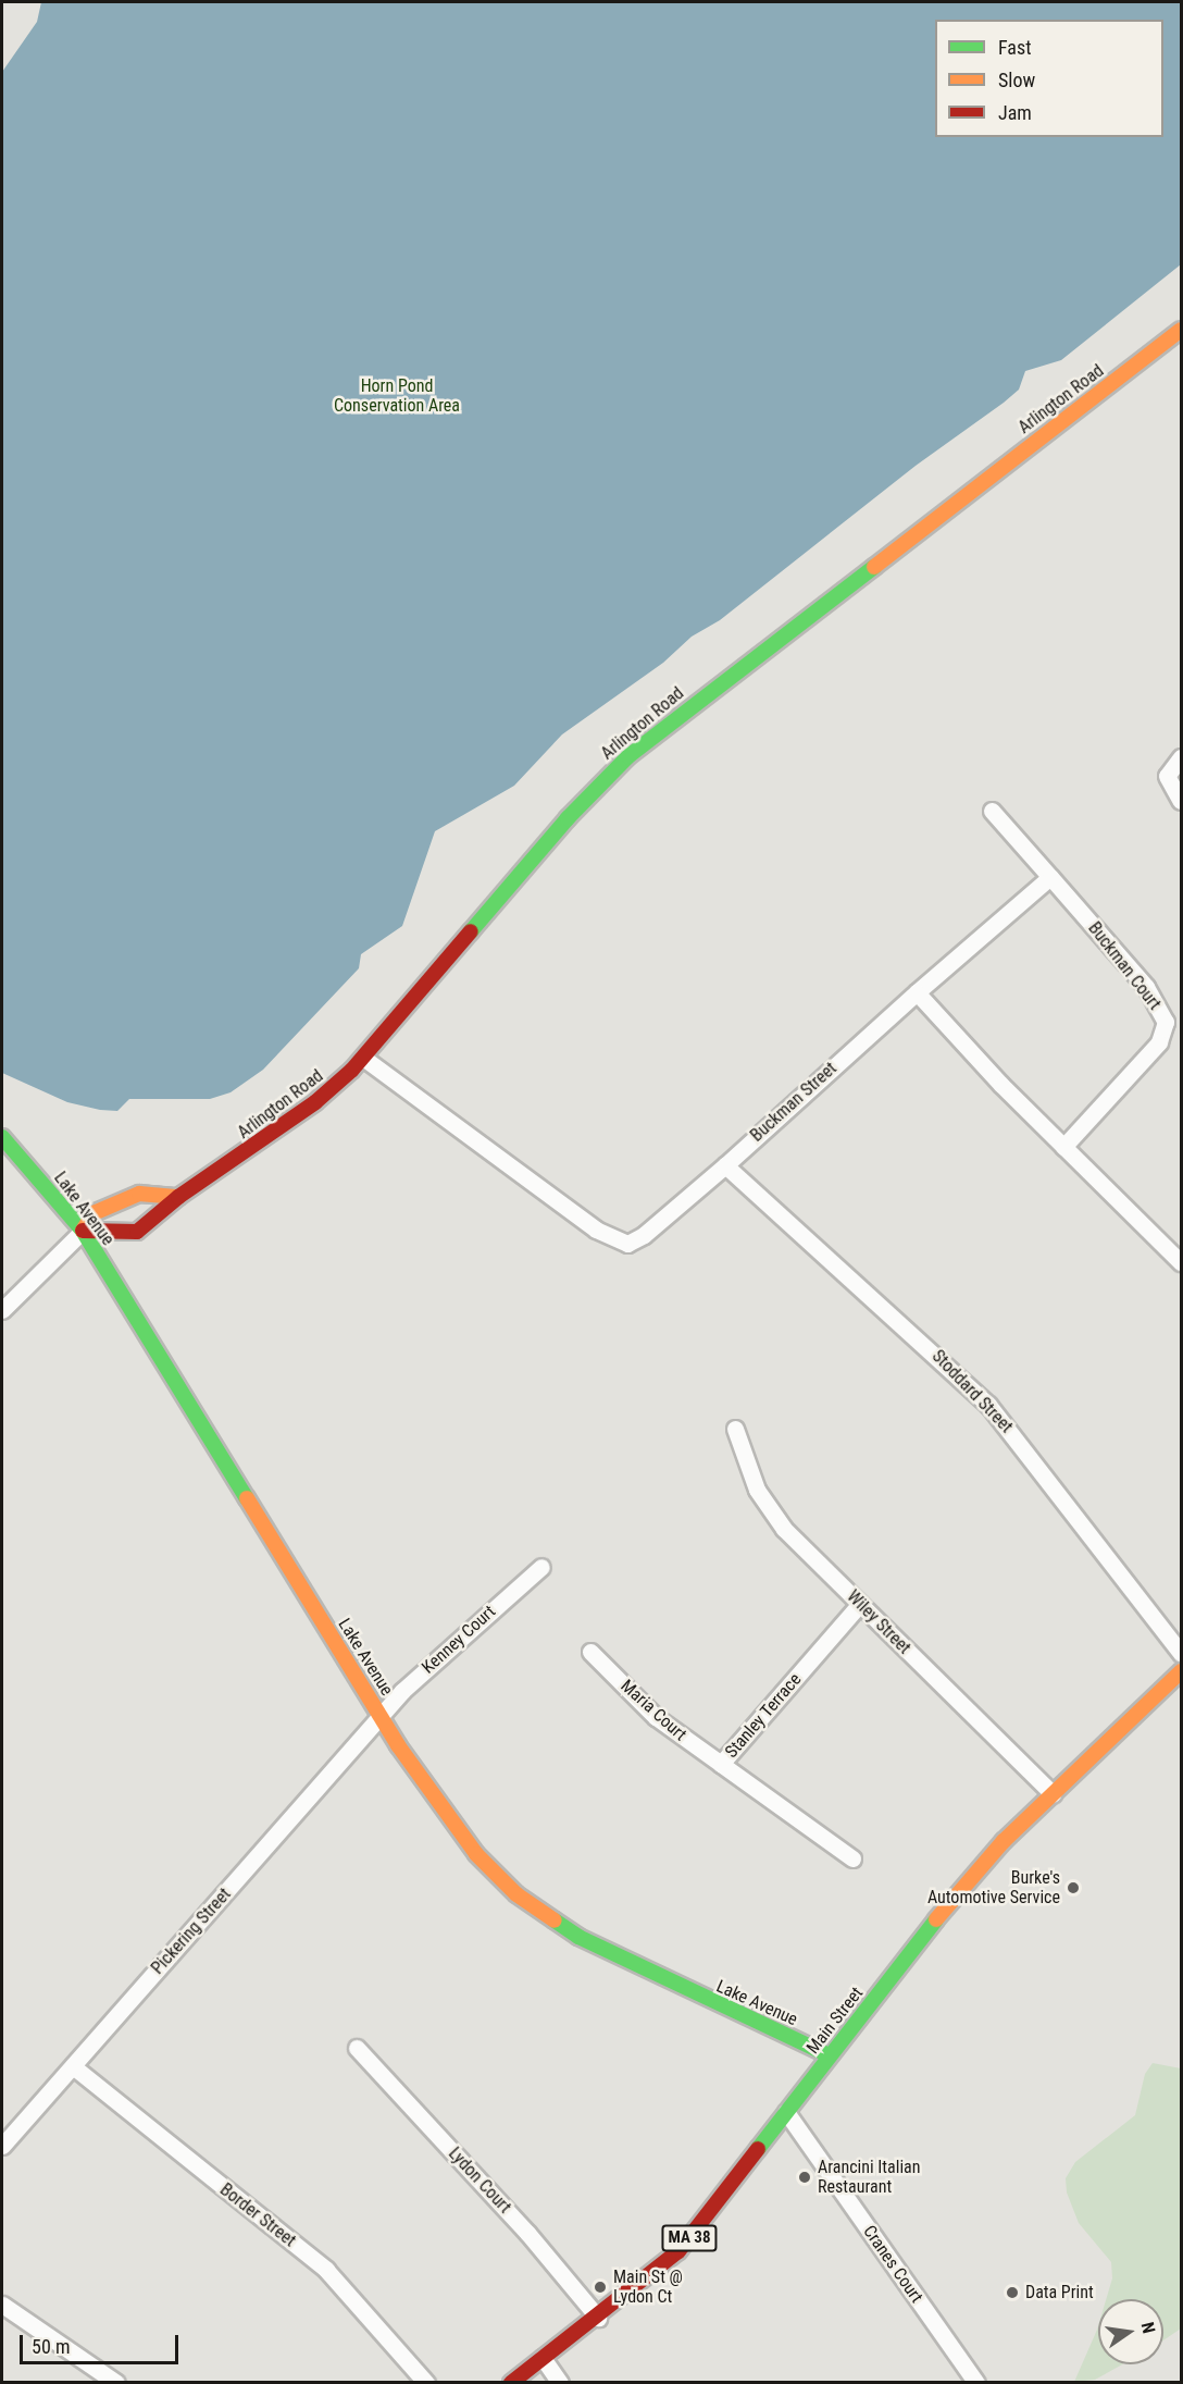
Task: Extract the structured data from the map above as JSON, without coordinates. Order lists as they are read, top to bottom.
{
  "streets": {
    "street": [
      "Arlington Road",
      "Buckman Court",
      "Buckman Street",
      "Lake Avenue",
      "Stoddard Street",
      "Wiley Street",
      "Kenney Court",
      "Maria Court",
      "Stanley Terrace",
      "Pickering Street",
      "Main Street",
      "Lydon Court",
      "Border Street",
      "MA 38",
      "Cranes Court"
    ]
  },
  "crossings": [
    ["Arlington Road", "Buckman Street"],
    ["Arlington Road", "Lake Avenue"],
    ["Buckman Street", "Stoddard Street"],
    ["Lake Avenue", "Kenney Court"],
    ["Lake Avenue", "Pickering Street"],
    ["Lake Avenue", "Main Street"],
    ["Wiley Street", "Stanley Terrace"],
    ["Wiley Street", "Main Street"],
    ["Kenney Court", "Pickering Street"],
    ["Maria Court", "Stanley Terrace"],
    ["Pickering Street", "Border Street"],
    ["Main Street", "Lydon Court"],
    ["Main Street", "Cranes Court"]
  ],
  "parks": ["Horn Pond Conservation Area"],
  "places": [
    "Burke's Automotive Service",
    "Arancini Italian Restaurant",
    "Main St @ Lydon Ct",
    "Data Print"
  ],
  "legend": ["Fast", "Slow", "Jam"],
  "scale_bar": "50 m",
  "north": "right"
}
